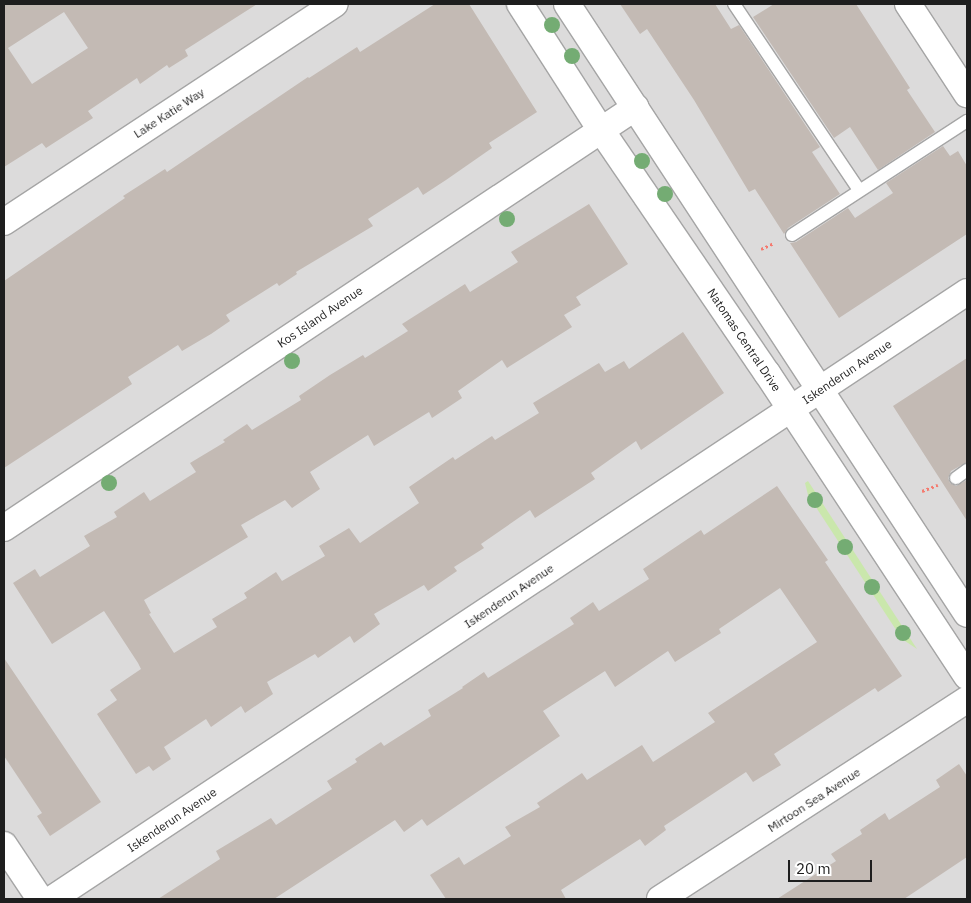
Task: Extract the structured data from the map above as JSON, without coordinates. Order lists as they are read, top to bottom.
{
  "streets": {
    "street": [
      "Lake Katie Way",
      "Kos Island Avenue",
      "Natomas Central Drive",
      "Iskenderun Avenue",
      "Mirtoon Sea Avenue"
    ]
  },
  "crossings": [
    ["Kos Island Avenue", "Natomas Central Drive"],
    ["Natomas Central Drive", "Iskenderun Avenue"]
  ],
  "scale_bar": "20 m"
}
